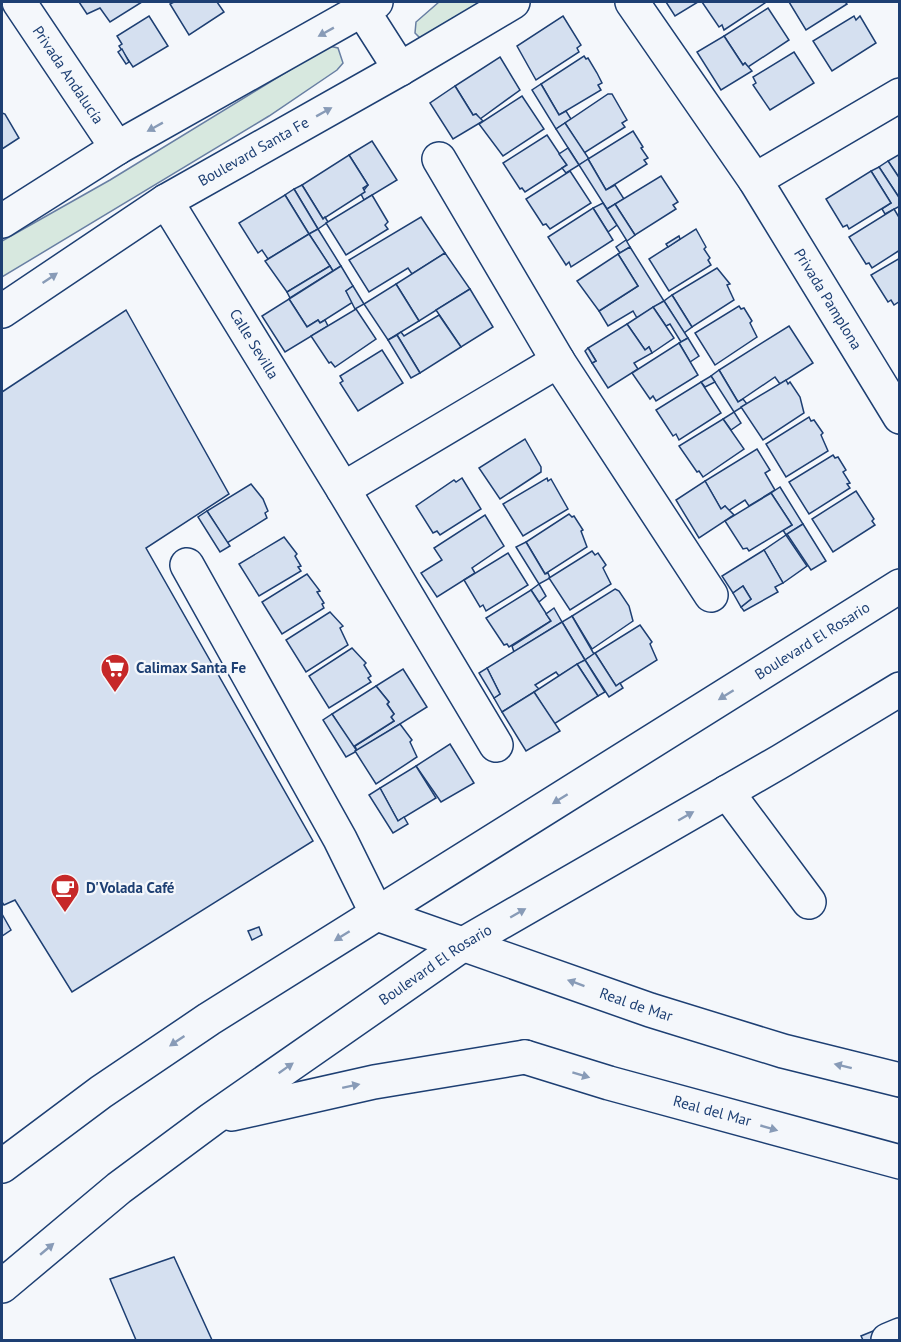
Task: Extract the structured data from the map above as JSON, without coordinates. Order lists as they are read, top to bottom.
{
  "streets": {
    "main road": [
      "Privada Andalucía",
      "Boulevard Santa Fe",
      "Privada Pamplona",
      "Calle Sevilla",
      "Boulevard El Rosario",
      "Real de Mar",
      "Real del Mar"
    ]
  },
  "crossings": [
    ["Boulevard Santa Fe", "Calle Sevilla"],
    ["Boulevard El Rosario", "Real de Mar"],
    ["Boulevard El Rosario", "Real del Mar"]
  ],
  "one_way": ["Real de Mar", "Real del Mar"],
  "places": {
    "supermarket": ["Calimax Santa Fe"],
    "cafe": ["D'Volada Café"]
  }
}
